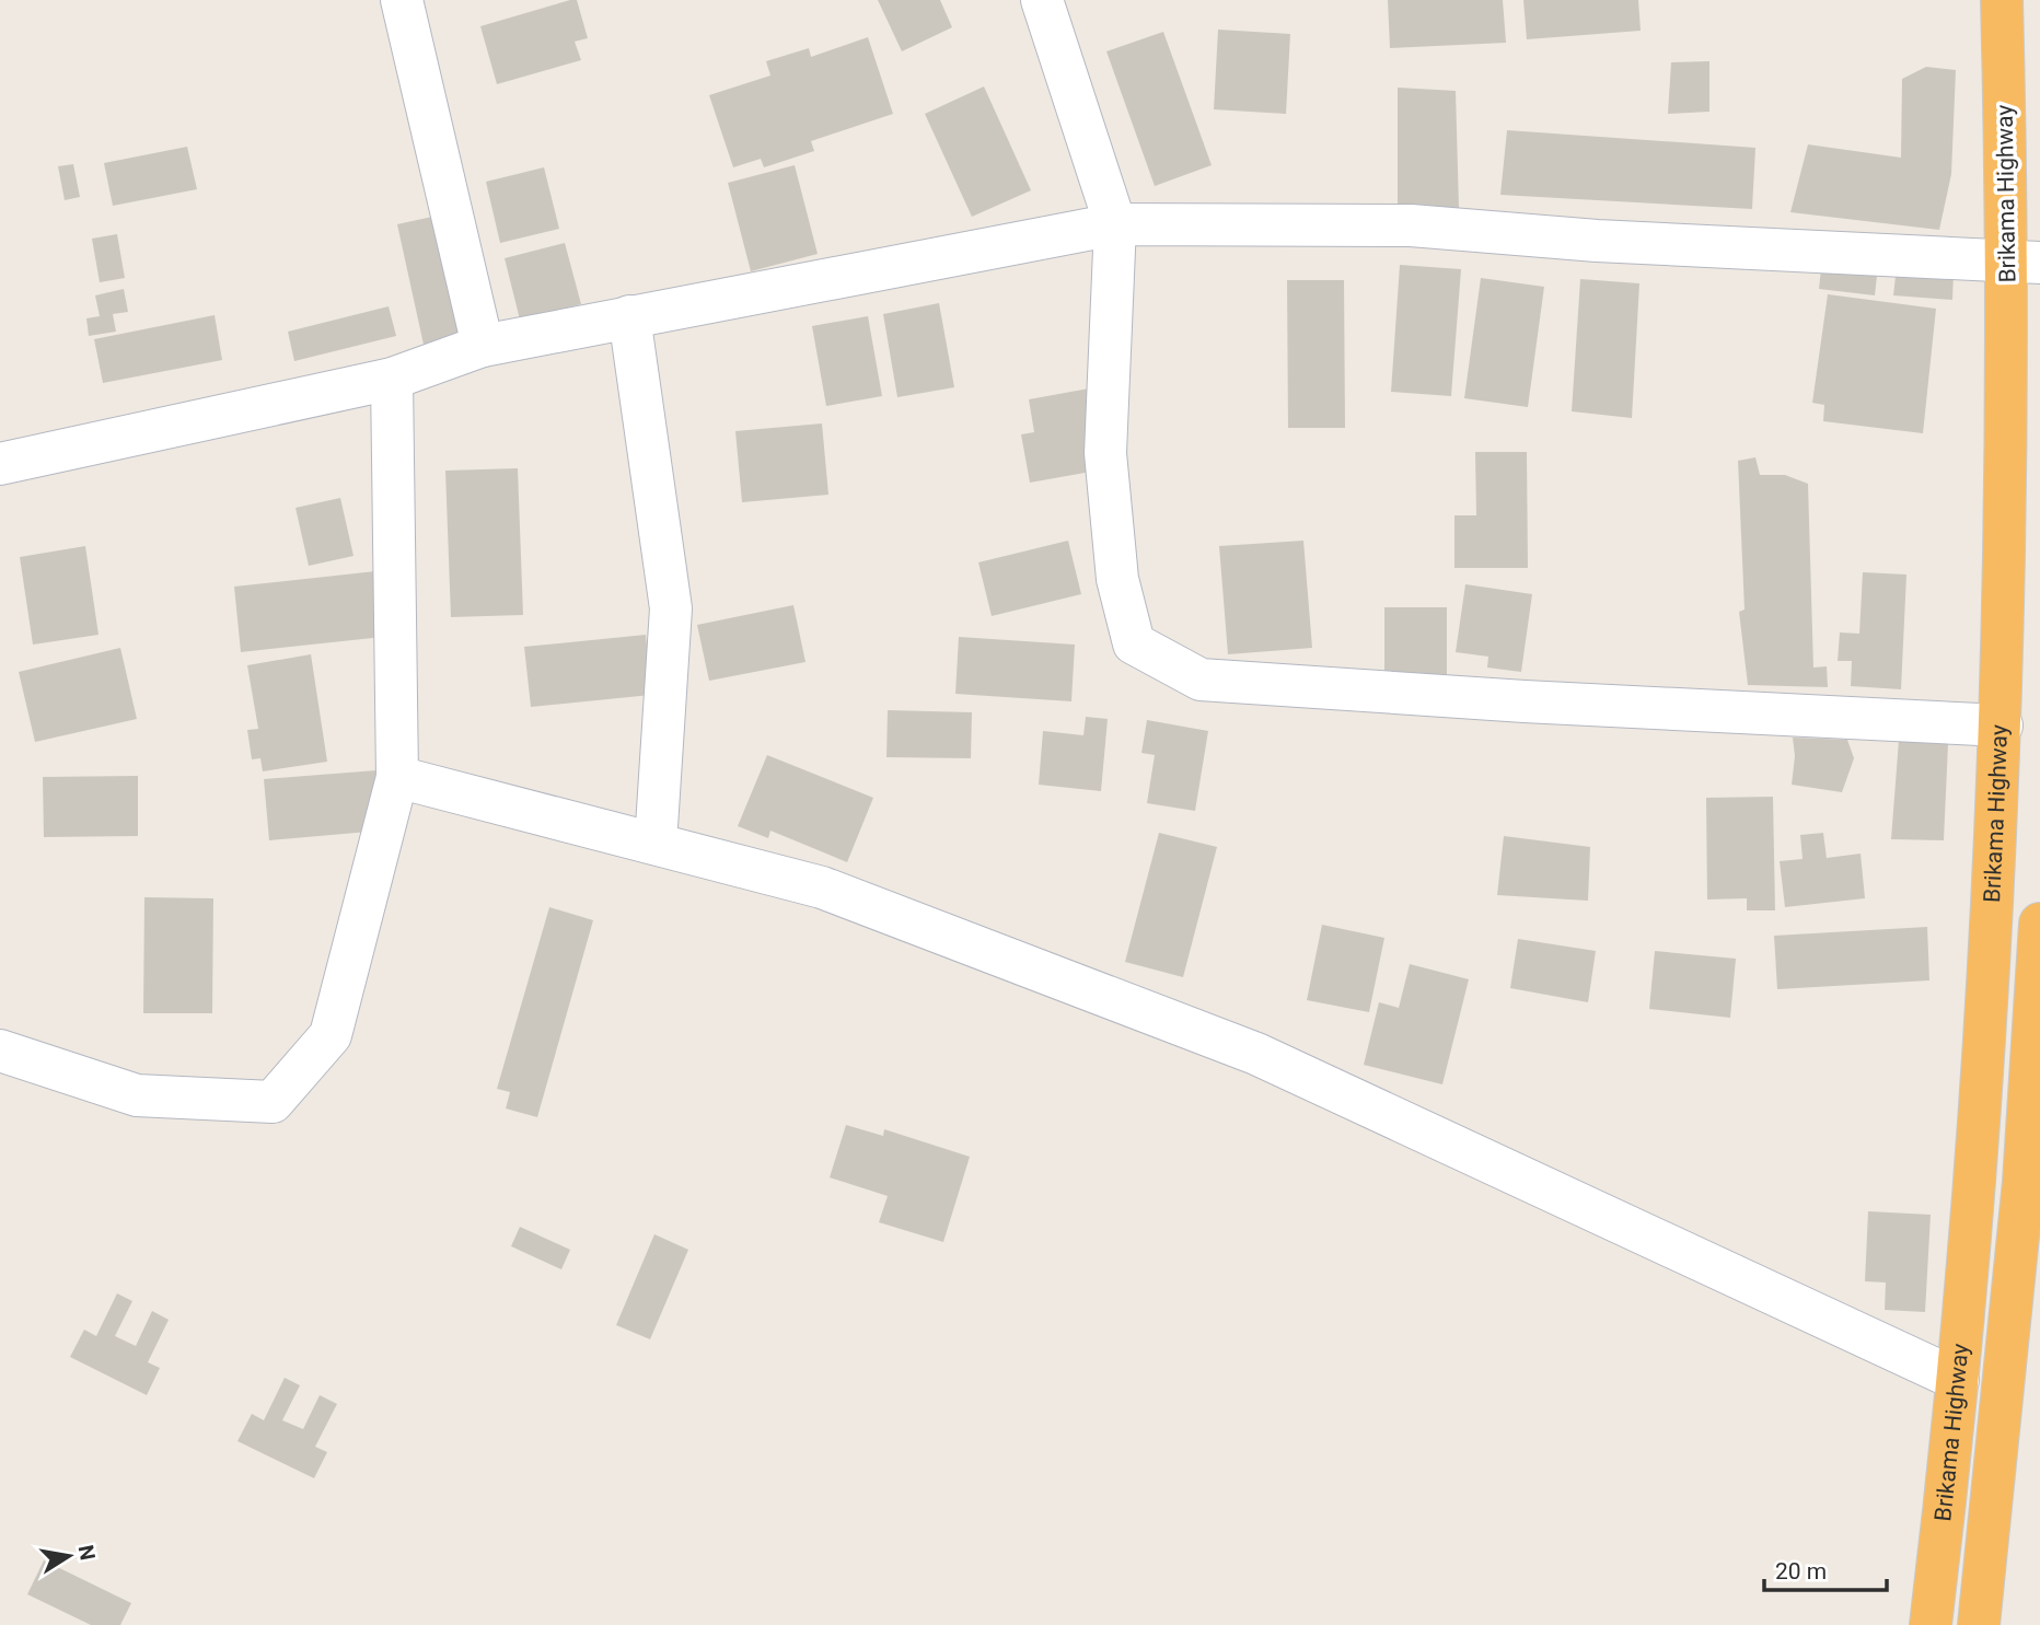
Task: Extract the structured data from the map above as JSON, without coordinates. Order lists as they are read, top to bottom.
{
  "streets": {
    "highway": ["Brikama Highway"]
  },
  "scale_bar": "20 m",
  "north": "right"
}
